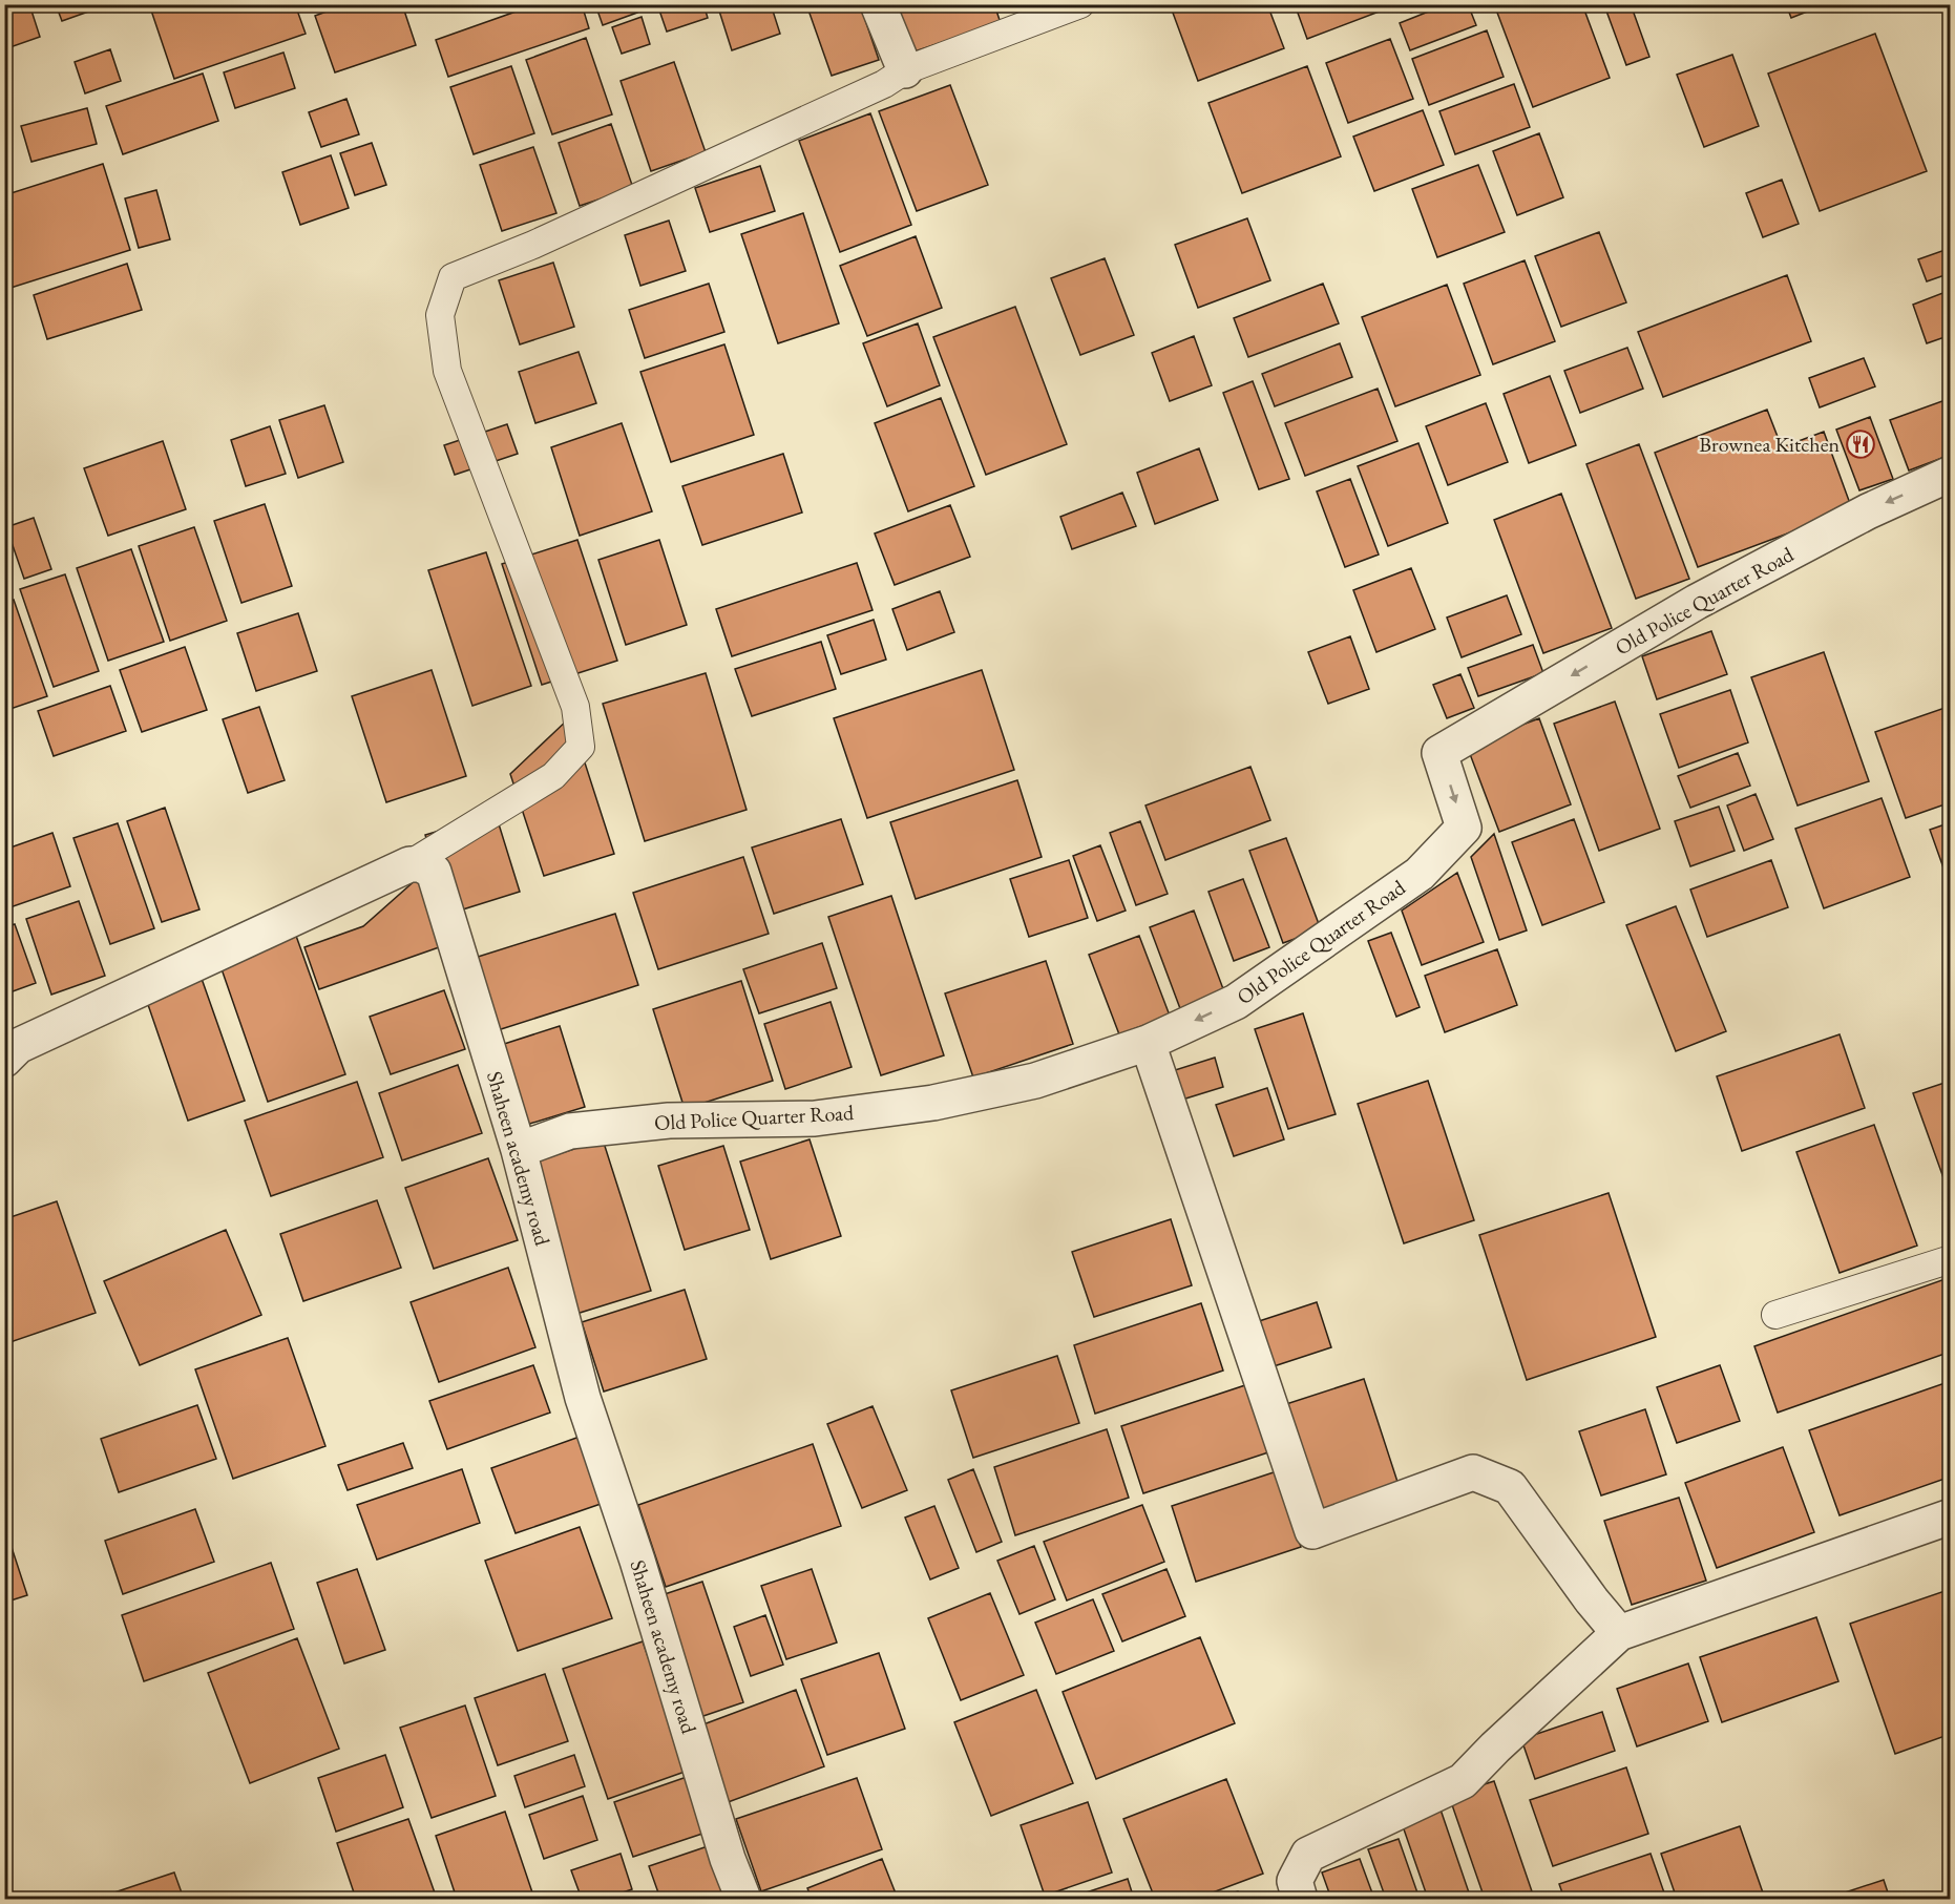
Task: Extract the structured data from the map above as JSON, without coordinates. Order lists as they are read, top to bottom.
{
  "streets": {
    "street": ["Old Police Quarter Road", "Shaheen academy road"]
  },
  "crossings": [
    ["Old Police Quarter Road", "Shaheen academy road"]
  ],
  "one_way": ["Old Police Quarter Road"],
  "places": {
    "restaurant": ["Brownea Kitchen"]
  }
}
